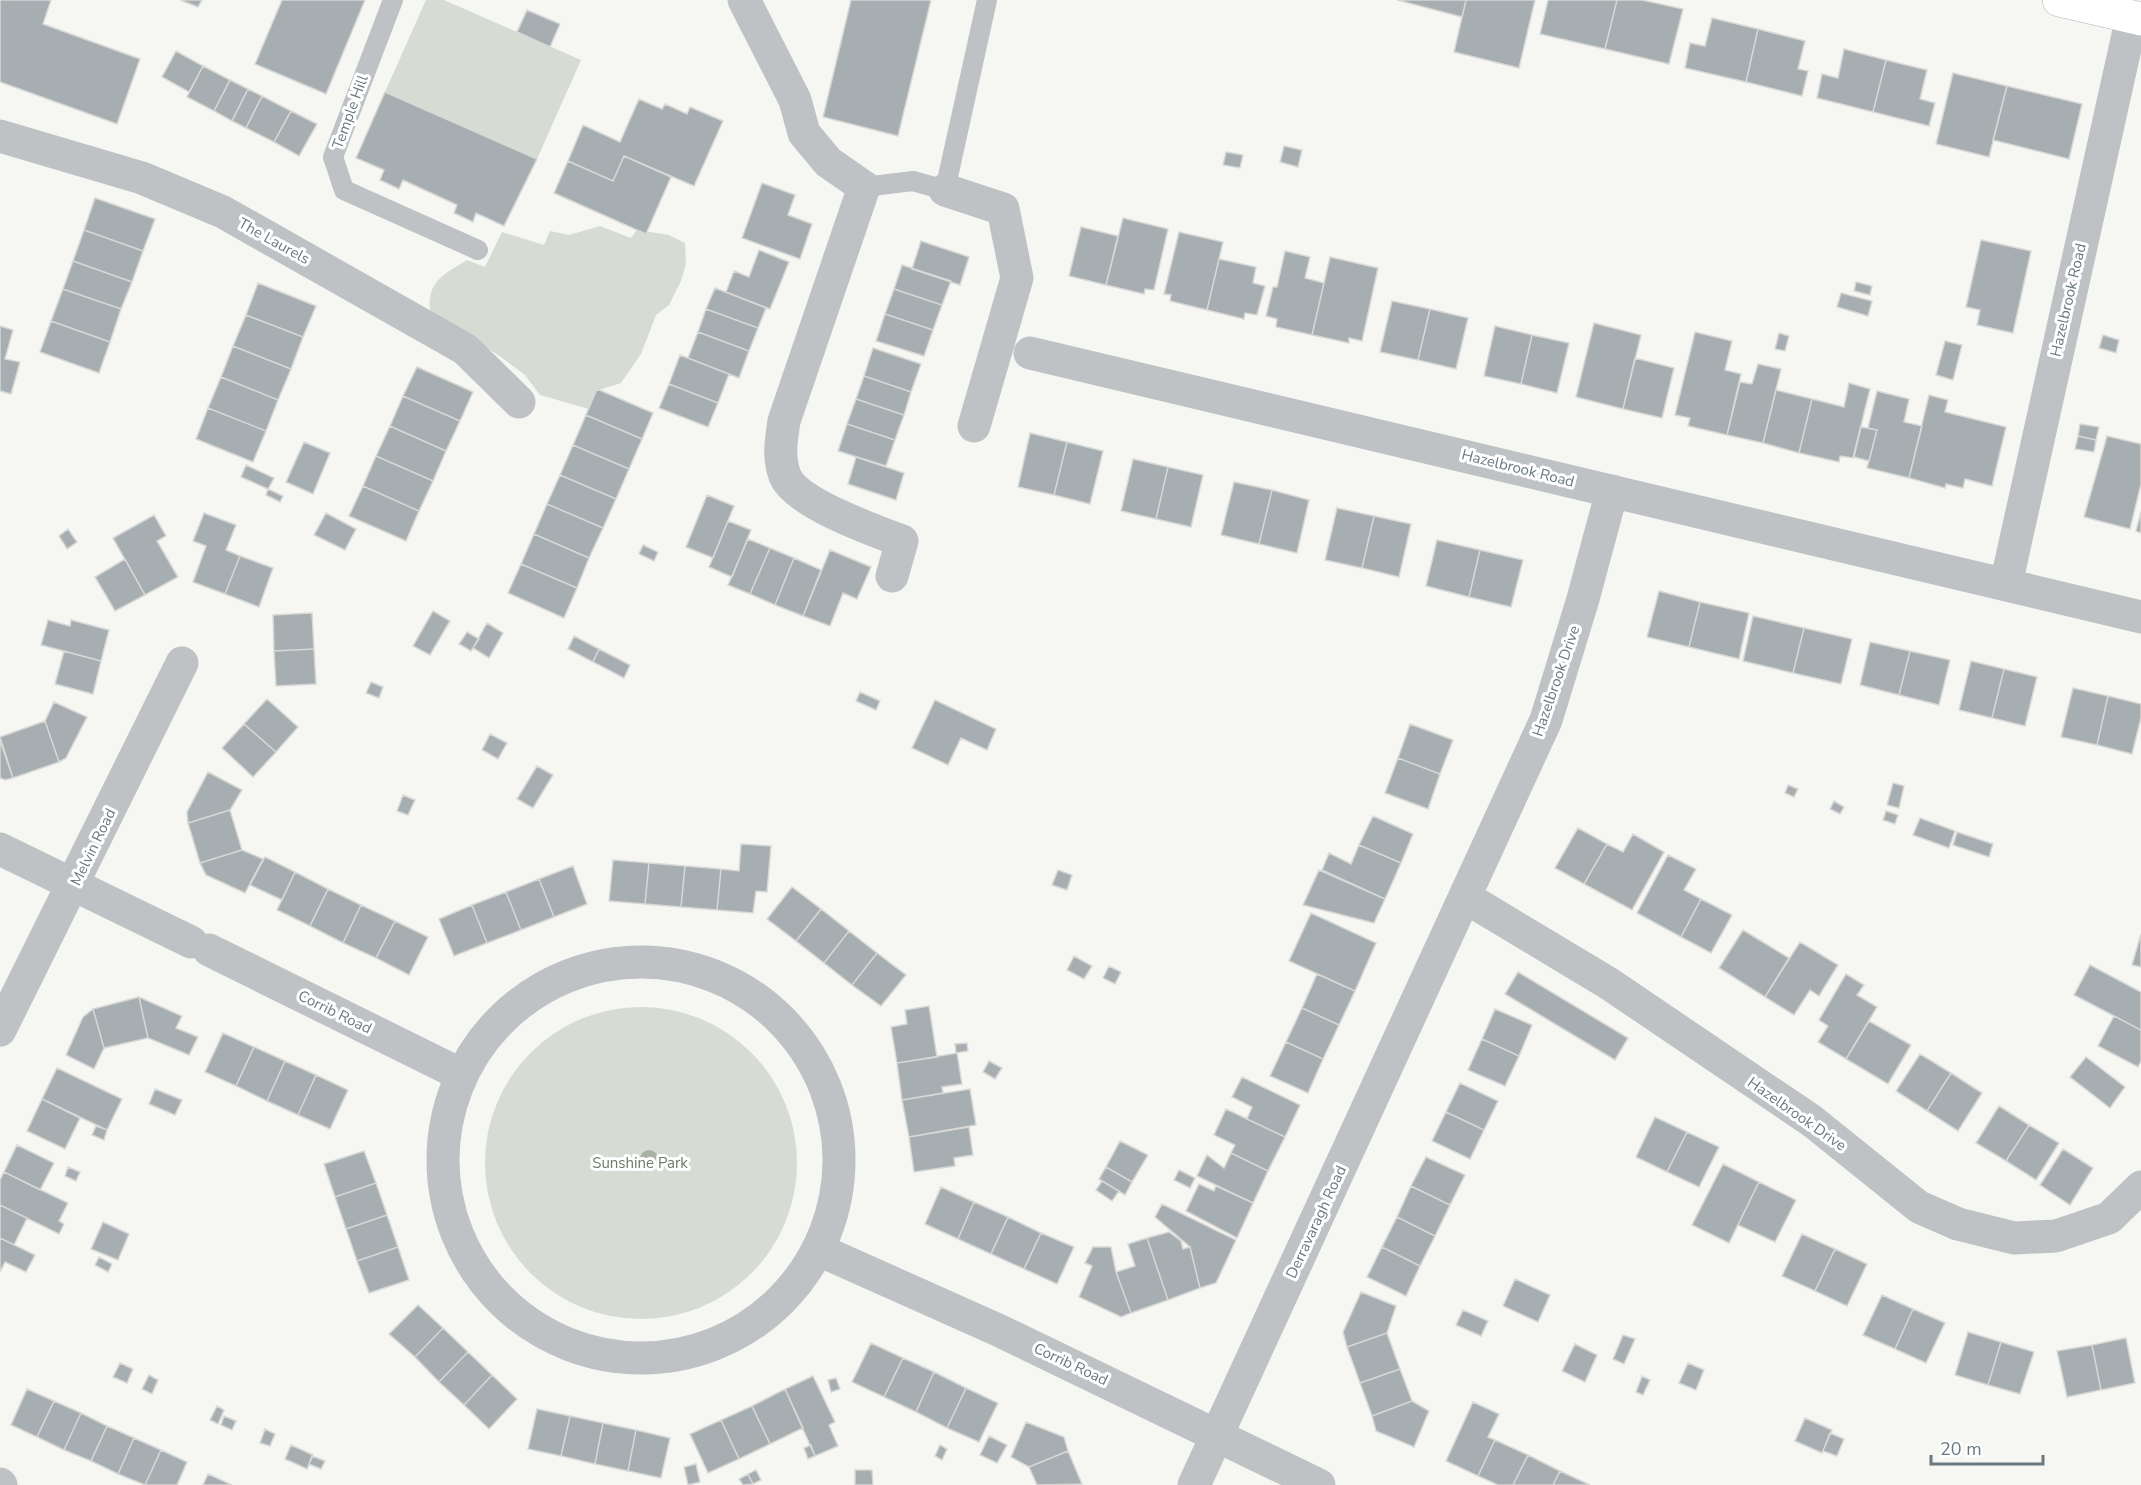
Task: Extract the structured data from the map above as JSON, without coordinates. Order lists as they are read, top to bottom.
{
  "streets": {
    "street": [
      "The Laurels",
      "Hazelbrook Road",
      "Hazelbrook Drive",
      "Melvin Road",
      "Corrib Road",
      "Derravaragh Road"
    ],
    "lane": ["Temple Hill"]
  },
  "crossings": [
    ["Hazelbrook Road", "Hazelbrook Drive"],
    ["Hazelbrook Drive", "Derravaragh Road"],
    ["Melvin Road", "Corrib Road"],
    ["Corrib Road", "Derravaragh Road"]
  ],
  "parks": ["Sunshine Park"],
  "scale_bar": "20 m"
}
